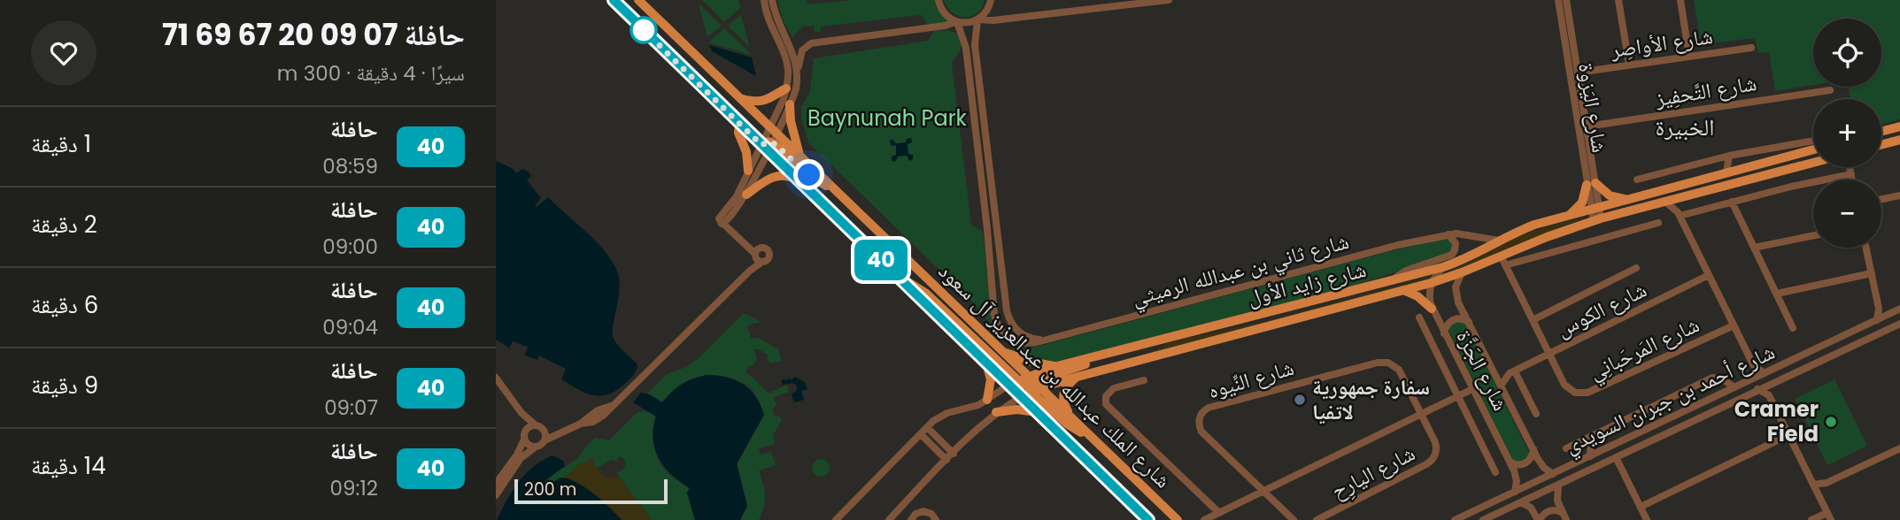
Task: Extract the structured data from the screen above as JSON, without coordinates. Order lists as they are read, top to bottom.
{
  "streets": {
    "main road": ["شارع زايد الأول", "شارع الملك عبدالله بن عبدالعزيز آل سعود"],
    "street": [
      "شارع الأواصِر",
      "شارع التَّحفِيز",
      "شارع اليَزوة",
      "شارع ثاني بن عبدالله الرميثي",
      "شارع الكوس",
      "شارع المَرحَبانِي",
      "شارع الجَزَّة",
      "شارع النِّيوه",
      "شارع أحمد بن جبران السويدي",
      "شارع اليارِح"
    ]
  },
  "crossings": [
    ["شارع الأواصِر", "شارع اليَزوة"],
    ["شارع التَّحفِيز", "شارع اليَزوة"],
    ["شارع اليَزوة", "شارع زايد الأول"],
    ["شارع ثاني بن عبدالله الرميثي", "شارع زايد الأول"],
    ["شارع زايد الأول", "شارع المَرحَبانِي"],
    ["شارع زايد الأول", "شارع الجَزَّة"],
    ["شارع زايد الأول", "شارع الملك عبدالله بن عبدالعزيز آل سعود"],
    ["شارع الكوس", "شارع المَرحَبانِي"],
    ["شارع الكوس", "شارع الجَزَّة"],
    ["شارع الجَزَّة", "شارع أحمد بن جبران السويدي"],
    ["شارع النِّيوه", "شارع اليارِح"]
  ],
  "districts": ["الخبيرة"],
  "parks": ["Baynunah Park"],
  "places": ["سفارة جمهورية لاتفيا", "Cramer Field"],
  "lines": ["bus line 40"],
  "scale_bar": "200 m",
  "page": {
    "on_map": "40",
    "heading": ["حافلة 07 09 20 67 69 71", "سيرًا · 4 دقيقة · 300 m"],
    "map_buttons": ["+", "−"],
    "list": [
      {
        "mark": "40",
        "name": "حافلة",
        "note": "08:59",
        "value": "1 دقيقة"
      },
      {
        "mark": "40",
        "name": "حافلة",
        "note": "09:00",
        "value": "2 دقيقة"
      },
      {
        "mark": "40",
        "name": "حافلة",
        "note": "09:04",
        "value": "6 دقيقة"
      },
      {
        "mark": "40",
        "name": "حافلة",
        "note": "09:07",
        "value": "9 دقيقة"
      },
      {
        "mark": "40",
        "name": "حافلة",
        "note": "09:12",
        "value": "14 دقيقة"
      }
    ],
    "scale": "200 m"
  }
}
